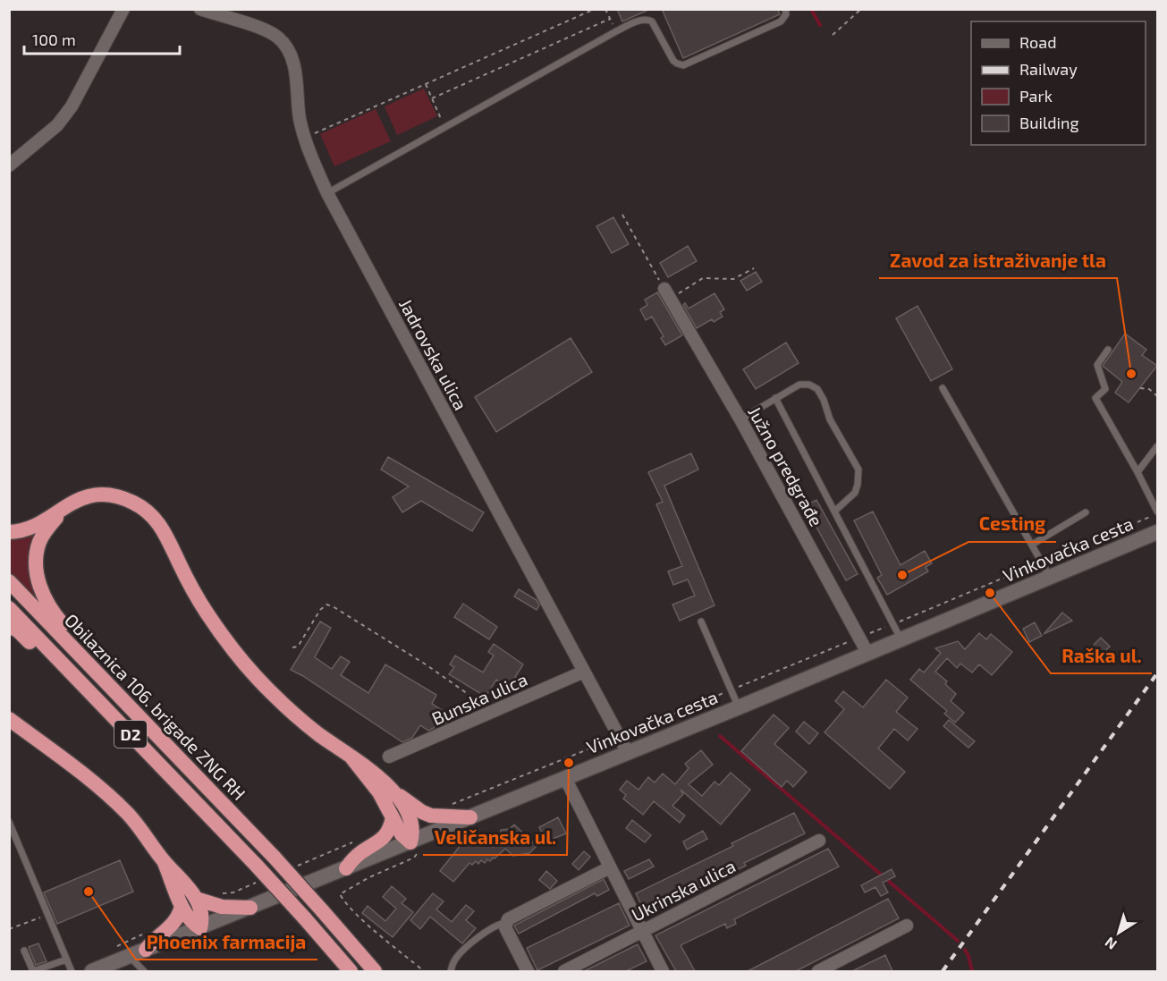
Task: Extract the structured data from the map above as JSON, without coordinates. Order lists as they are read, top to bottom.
{
  "streets": {
    "highway": ["Obilaznica 106. brigade ZNG RH", "D2"],
    "main road": ["Vinkovačka cesta"],
    "street": [
      "Jadrovska ulica",
      "Južno predgrađe",
      "Bunska ulica",
      "Ukrinska ulica"
    ]
  },
  "crossings": [
    ["Jadrovska ulica", "Vinkovačka cesta"],
    ["Jadrovska ulica", "Bunska ulica"],
    ["Južno predgrađe", "Vinkovačka cesta"]
  ],
  "places": [
    "Zavod za istraživanje tla",
    "Cesting",
    "Raška ul.",
    "Veličanska ul.",
    "Phoenix farmacija"
  ],
  "legend": [
    "Road",
    "Railway",
    "Park",
    "Building"
  ],
  "scale_bar": "100 m",
  "north": "bottom left"
}
